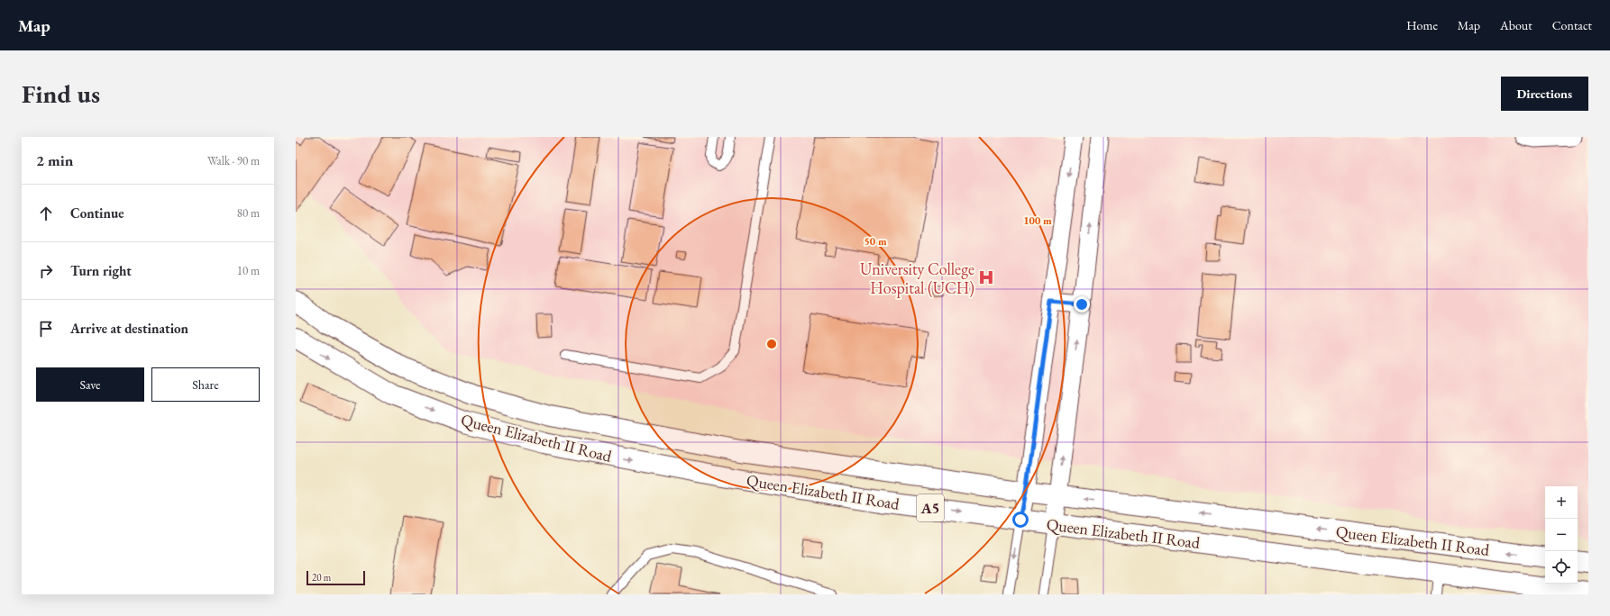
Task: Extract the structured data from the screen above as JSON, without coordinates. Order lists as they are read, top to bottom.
{
  "streets": {
    "highway": ["Queen Elizabeth II Road", "A5"]
  },
  "places": {
    "hospital": ["University College Hospital (UCH)"]
  },
  "scale_bar": "20 m",
  "page": {
    "header": "Map",
    "nav": [
      "Home",
      "Map",
      "About",
      "Contact"
    ],
    "buttons": [
      "Directions",
      ["Save", "Share"]
    ],
    "title": "Find us",
    "heading": ["2 min", "Walk · 90 m"],
    "list": [
      ["Continue", "80 m"],
      ["Turn right", "10 m"],
      "Arrive at destination"
    ],
    "map_buttons": ["+", "−"],
    "scale": "20 m"
  },
  "rings": ["100 m", "50 m"]
}
